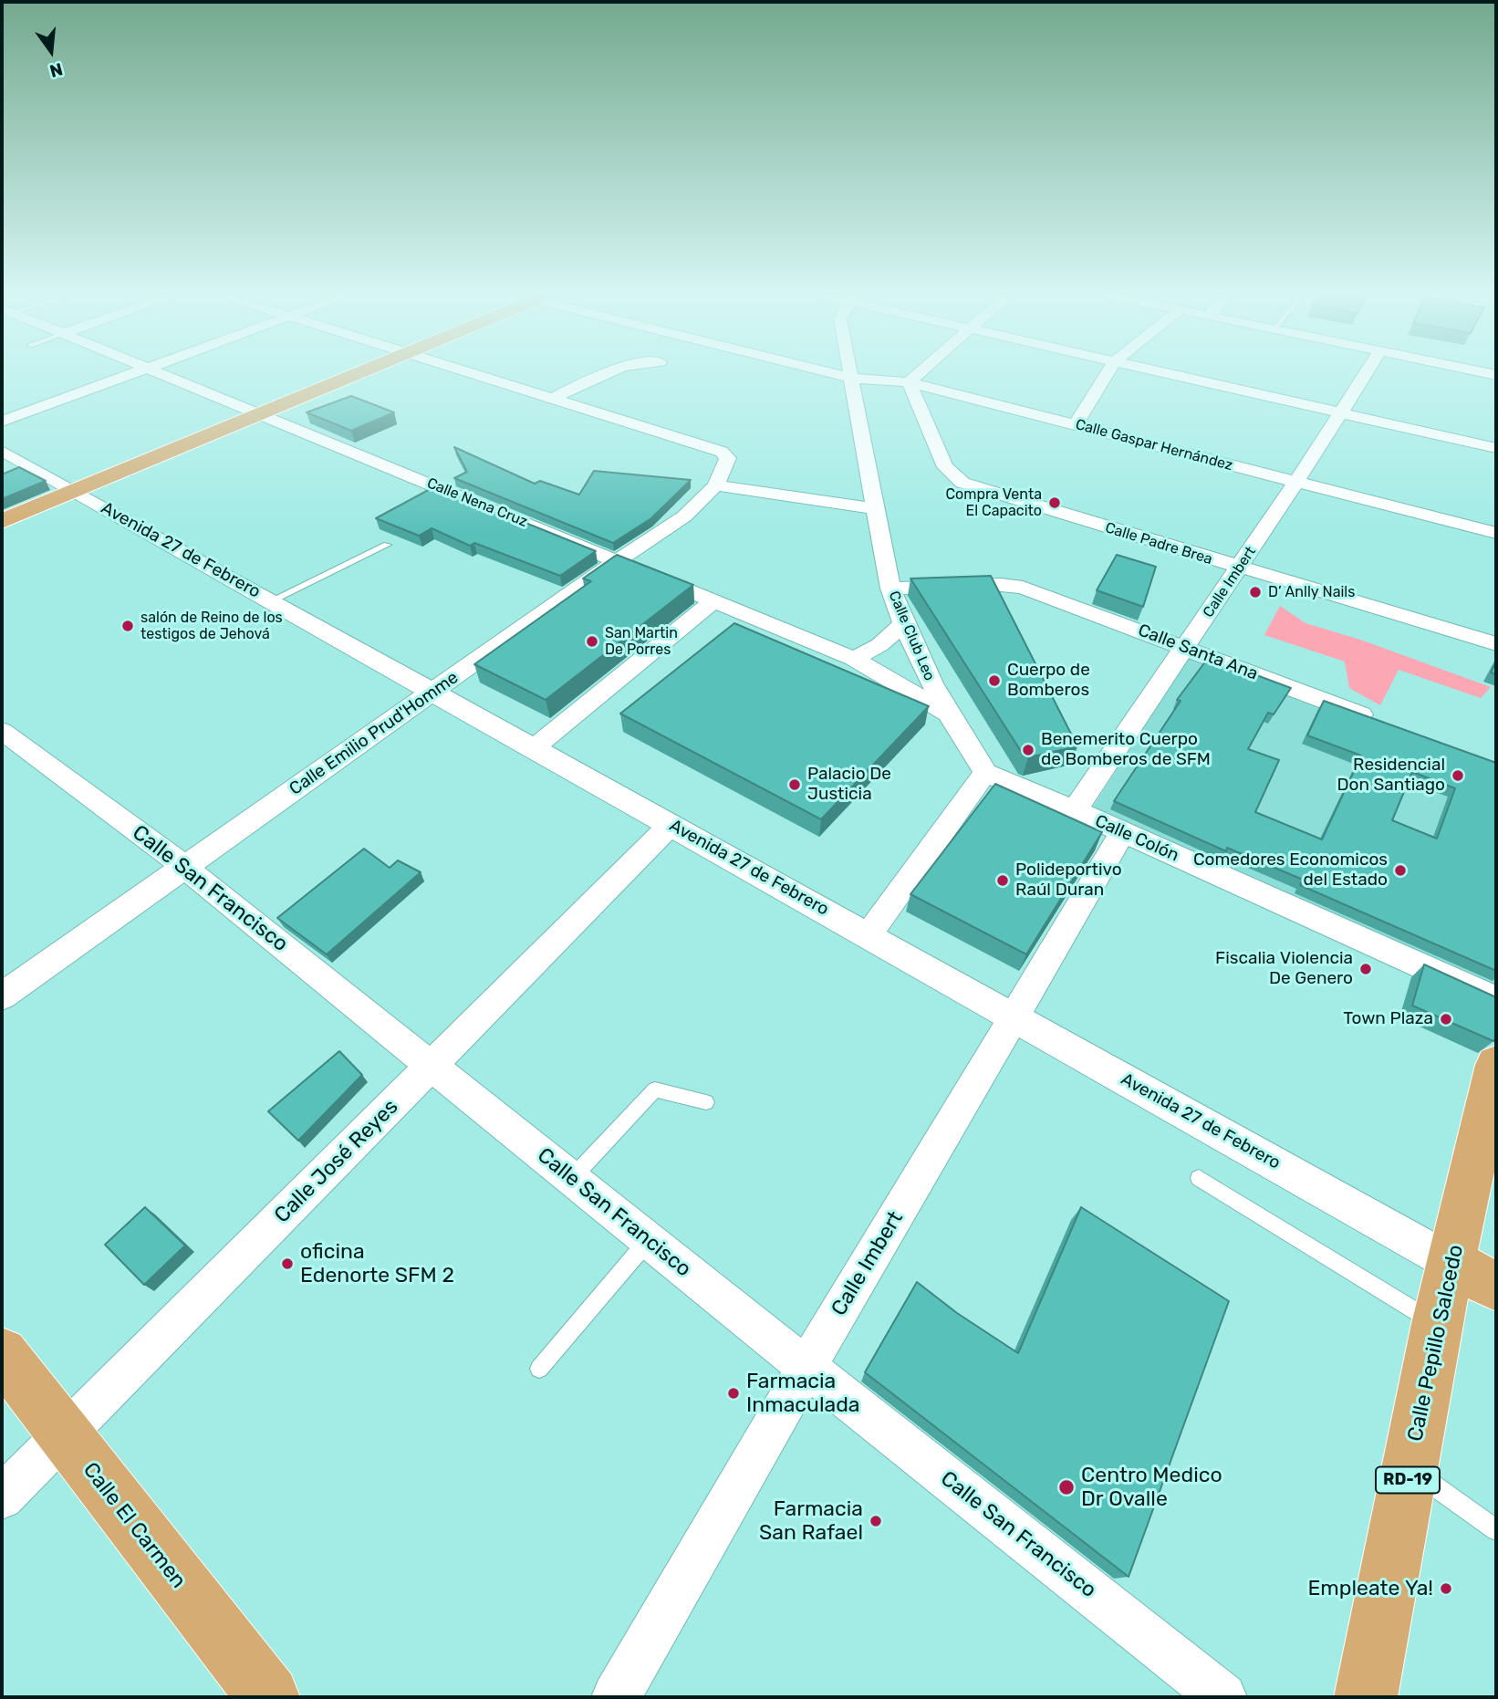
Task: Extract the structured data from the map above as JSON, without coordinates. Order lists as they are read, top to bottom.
{
  "streets": {
    "main road": ["Calle Pepillo Salcedo", "RD-19", "Calle El Carmen"],
    "street": [
      "Calle Gaspar Hernández",
      "Calle Nena Cruz",
      "Calle Padre Brea",
      "Avenida 27 de Febrero",
      "Calle Imbert",
      "Calle Club Leo",
      "Calle Santa Ana",
      "Calle Emilio Prud'Homme",
      "Calle Colón",
      "Calle San Francisco",
      "Calle José Reyes"
    ]
  },
  "crossings": [
    ["Calle Gaspar Hernández", "Calle Padre Brea"],
    ["Calle Gaspar Hernández", "Calle Imbert"],
    ["Calle Gaspar Hernández", "Calle Club Leo"],
    ["Calle Nena Cruz", "Calle Club Leo"],
    ["Calle Nena Cruz", "Calle Emilio Prud'Homme"],
    ["Calle Padre Brea", "Calle Imbert"],
    ["Avenida 27 de Febrero", "Calle Imbert"],
    ["Avenida 27 de Febrero", "Calle Emilio Prud'Homme"],
    ["Avenida 27 de Febrero", "Calle José Reyes"],
    ["Avenida 27 de Febrero", "Calle Pepillo Salcedo"],
    ["Calle Imbert", "Calle Santa Ana"],
    ["Calle Imbert", "Calle Colón"],
    ["Calle Imbert", "Calle San Francisco"],
    ["Calle Club Leo", "Calle Santa Ana"],
    ["Calle Club Leo", "Calle Colón"],
    ["Calle Emilio Prud'Homme", "Calle San Francisco"],
    ["Calle San Francisco", "Calle José Reyes"],
    ["Calle José Reyes", "Calle El Carmen"]
  ],
  "places": [
    "Compra Venta El Capacito",
    "D’ Anlly Nails",
    "salón de Reino de los testigos de Jehová",
    "San Martin De Porres",
    "Cuerpo de Bomberos",
    "Benemerito Cuerpo de Bomberos de SFM",
    "Residencial Don Santiago",
    "Palacio De Justicia",
    "Comedores Economicos del Estado",
    "Polideportivo Raúl Duran",
    "Fiscalia Violencia De Genero",
    "Town Plaza",
    "oficina Edenorte SFM 2",
    "Farmacia Inmaculada",
    "Centro Medico Dr Ovalle",
    "Farmacia San Rafael",
    "Empleate Ya!"
  ],
  "north": "bottom"
}
